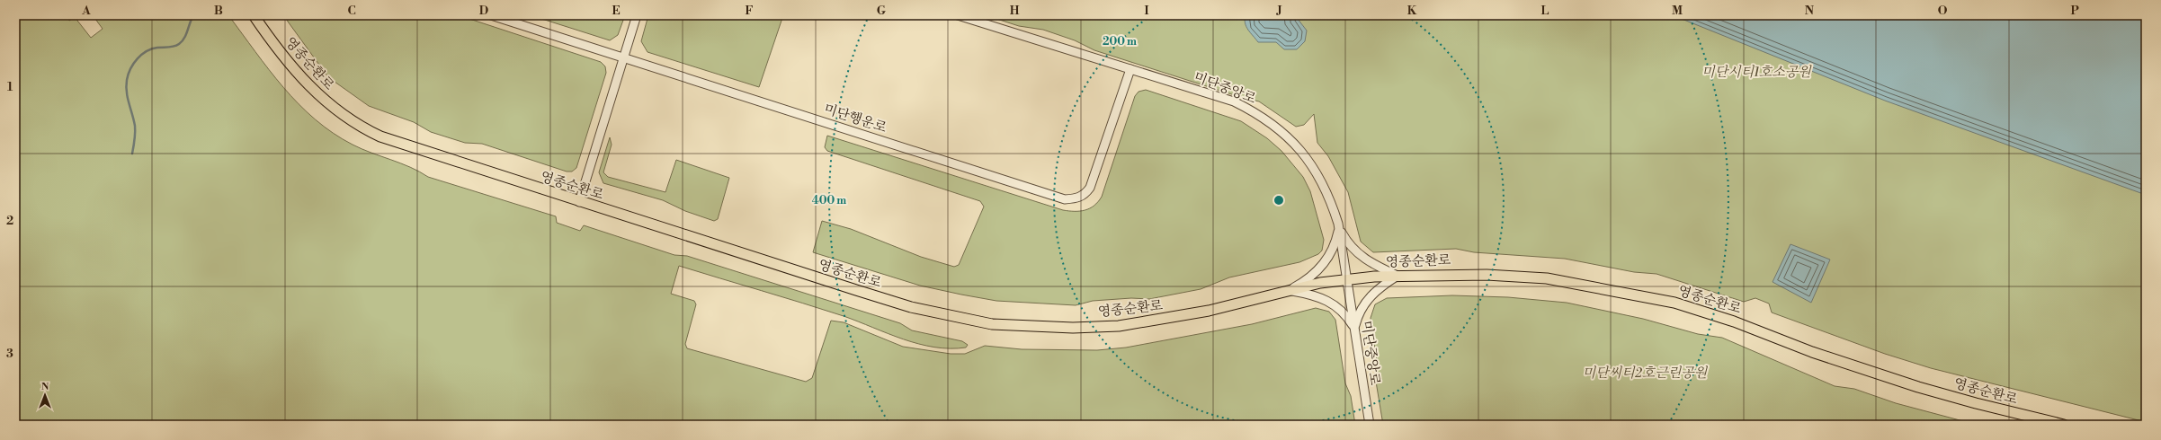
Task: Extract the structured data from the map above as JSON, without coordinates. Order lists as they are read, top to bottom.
{
  "streets": {
    "main road": ["영종순환로"],
    "street": ["미단중앙로", "미단행운로"]
  },
  "crossings": [
    ["영종순환로", "미단중앙로"],
    ["미단중앙로", "미단행운로"]
  ],
  "parks": ["미단시티1호소공원", "미단씨티2호근린공원"],
  "north": "top",
  "grid": {
    "columns": [
      "A",
      "B",
      "C",
      "D",
      "E",
      "F",
      "G",
      "H",
      "I",
      "J",
      "K",
      "L",
      "M",
      "N",
      "O",
      "P"
    ],
    "rows": ["1", "2", "3"]
  },
  "rings": ["200 m", "400 m"]
}
